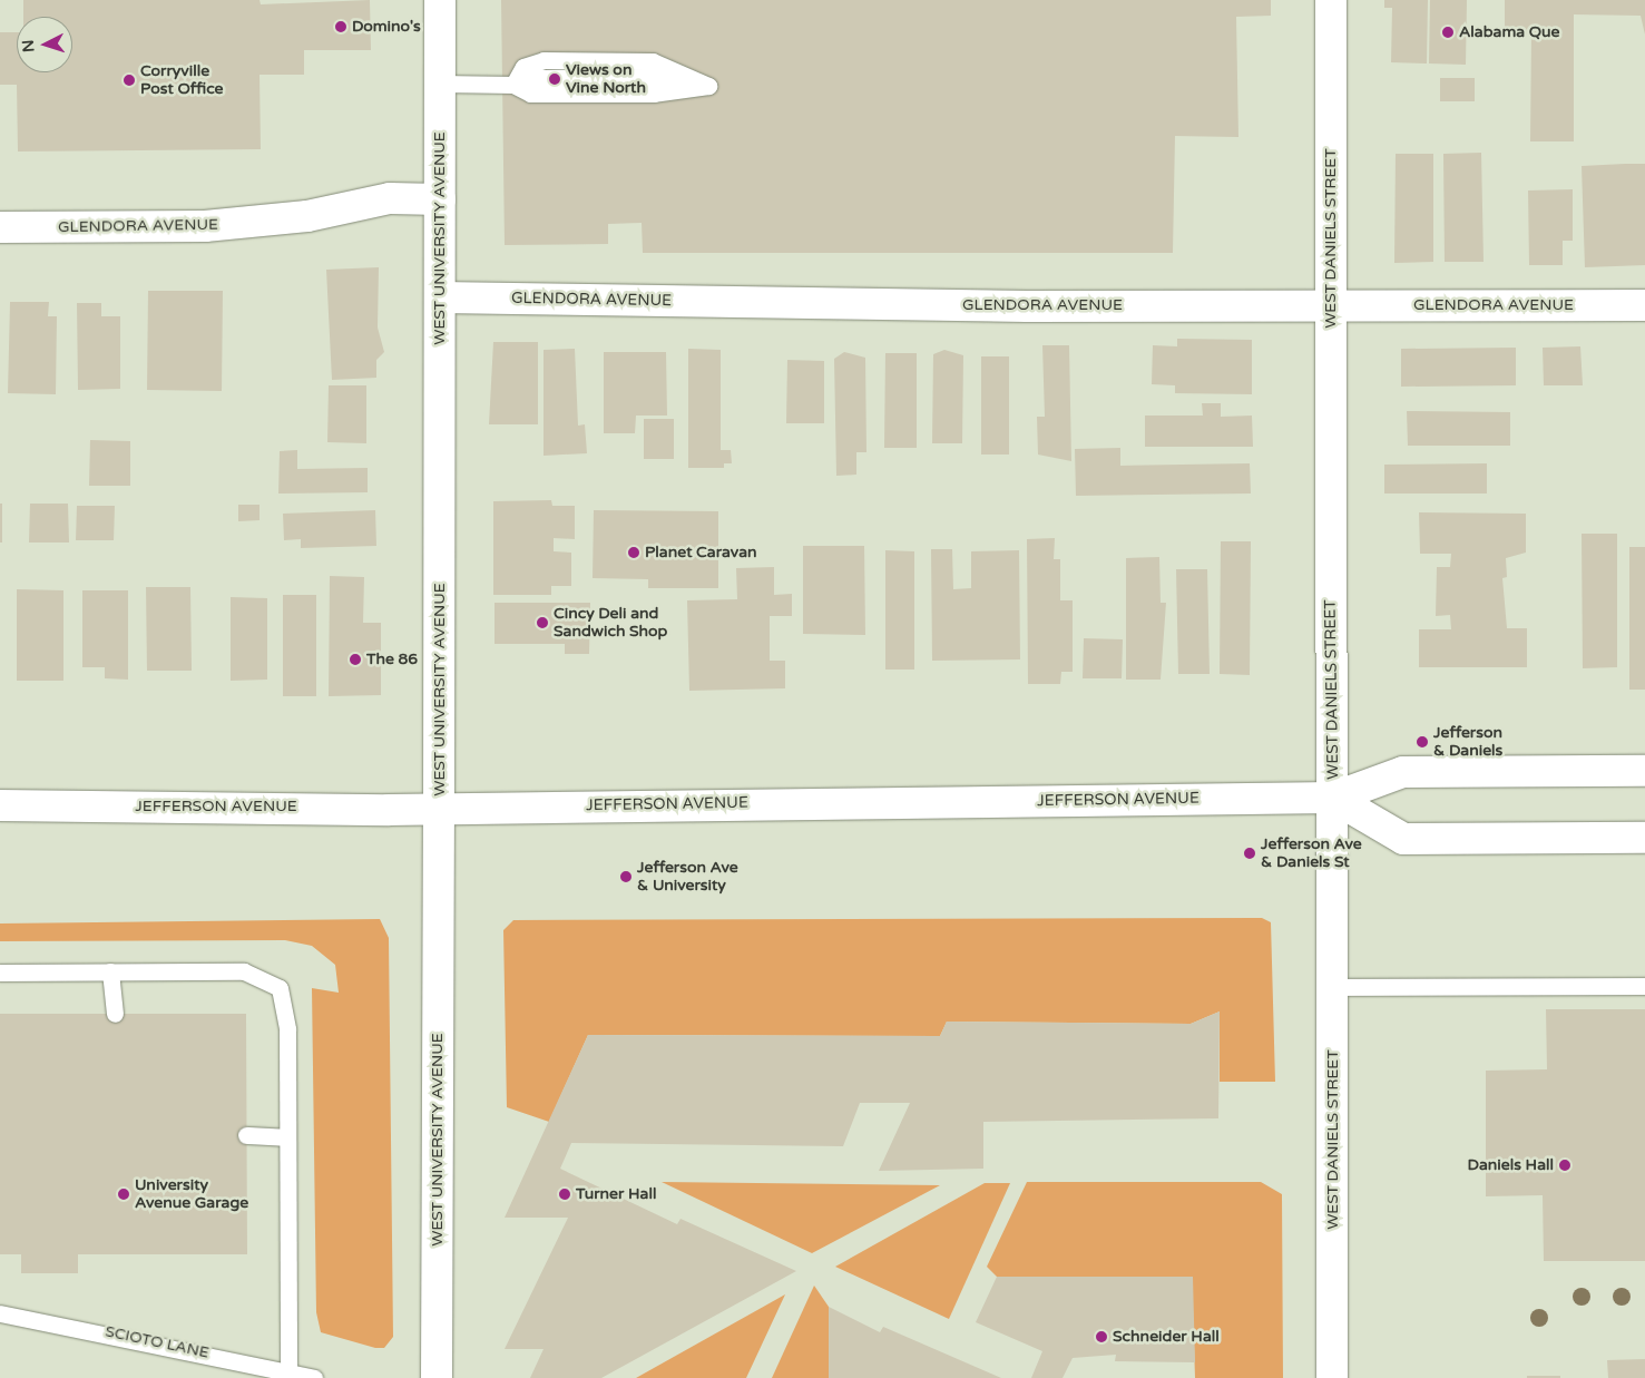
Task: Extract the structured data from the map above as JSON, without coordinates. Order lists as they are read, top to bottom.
{
  "streets": {
    "street": [
      "GLENDORA AVENUE",
      "WEST UNIVERSITY AVENUE",
      "WEST DANIELS STREET",
      "JEFFERSON AVENUE"
    ],
    "lane": ["SCIOTO LANE"]
  },
  "crossings": [
    ["GLENDORA AVENUE", "WEST UNIVERSITY AVENUE"],
    ["GLENDORA AVENUE", "WEST DANIELS STREET"],
    ["WEST UNIVERSITY AVENUE", "JEFFERSON AVENUE"],
    ["WEST DANIELS STREET", "JEFFERSON AVENUE"]
  ],
  "places": [
    "Domino's",
    "Alabama Que",
    "Views on Vine North",
    "Corryville Post Office",
    "Planet Caravan",
    "Cincy Deli and Sandwich Shop",
    "The 86",
    "Jefferson & Daniels",
    "Jefferson Ave & Daniels St",
    "Jefferson Ave & University",
    "Daniels Hall",
    "University Avenue Garage",
    "Turner Hall",
    "Schneider Hall"
  ],
  "north": "left"
}
